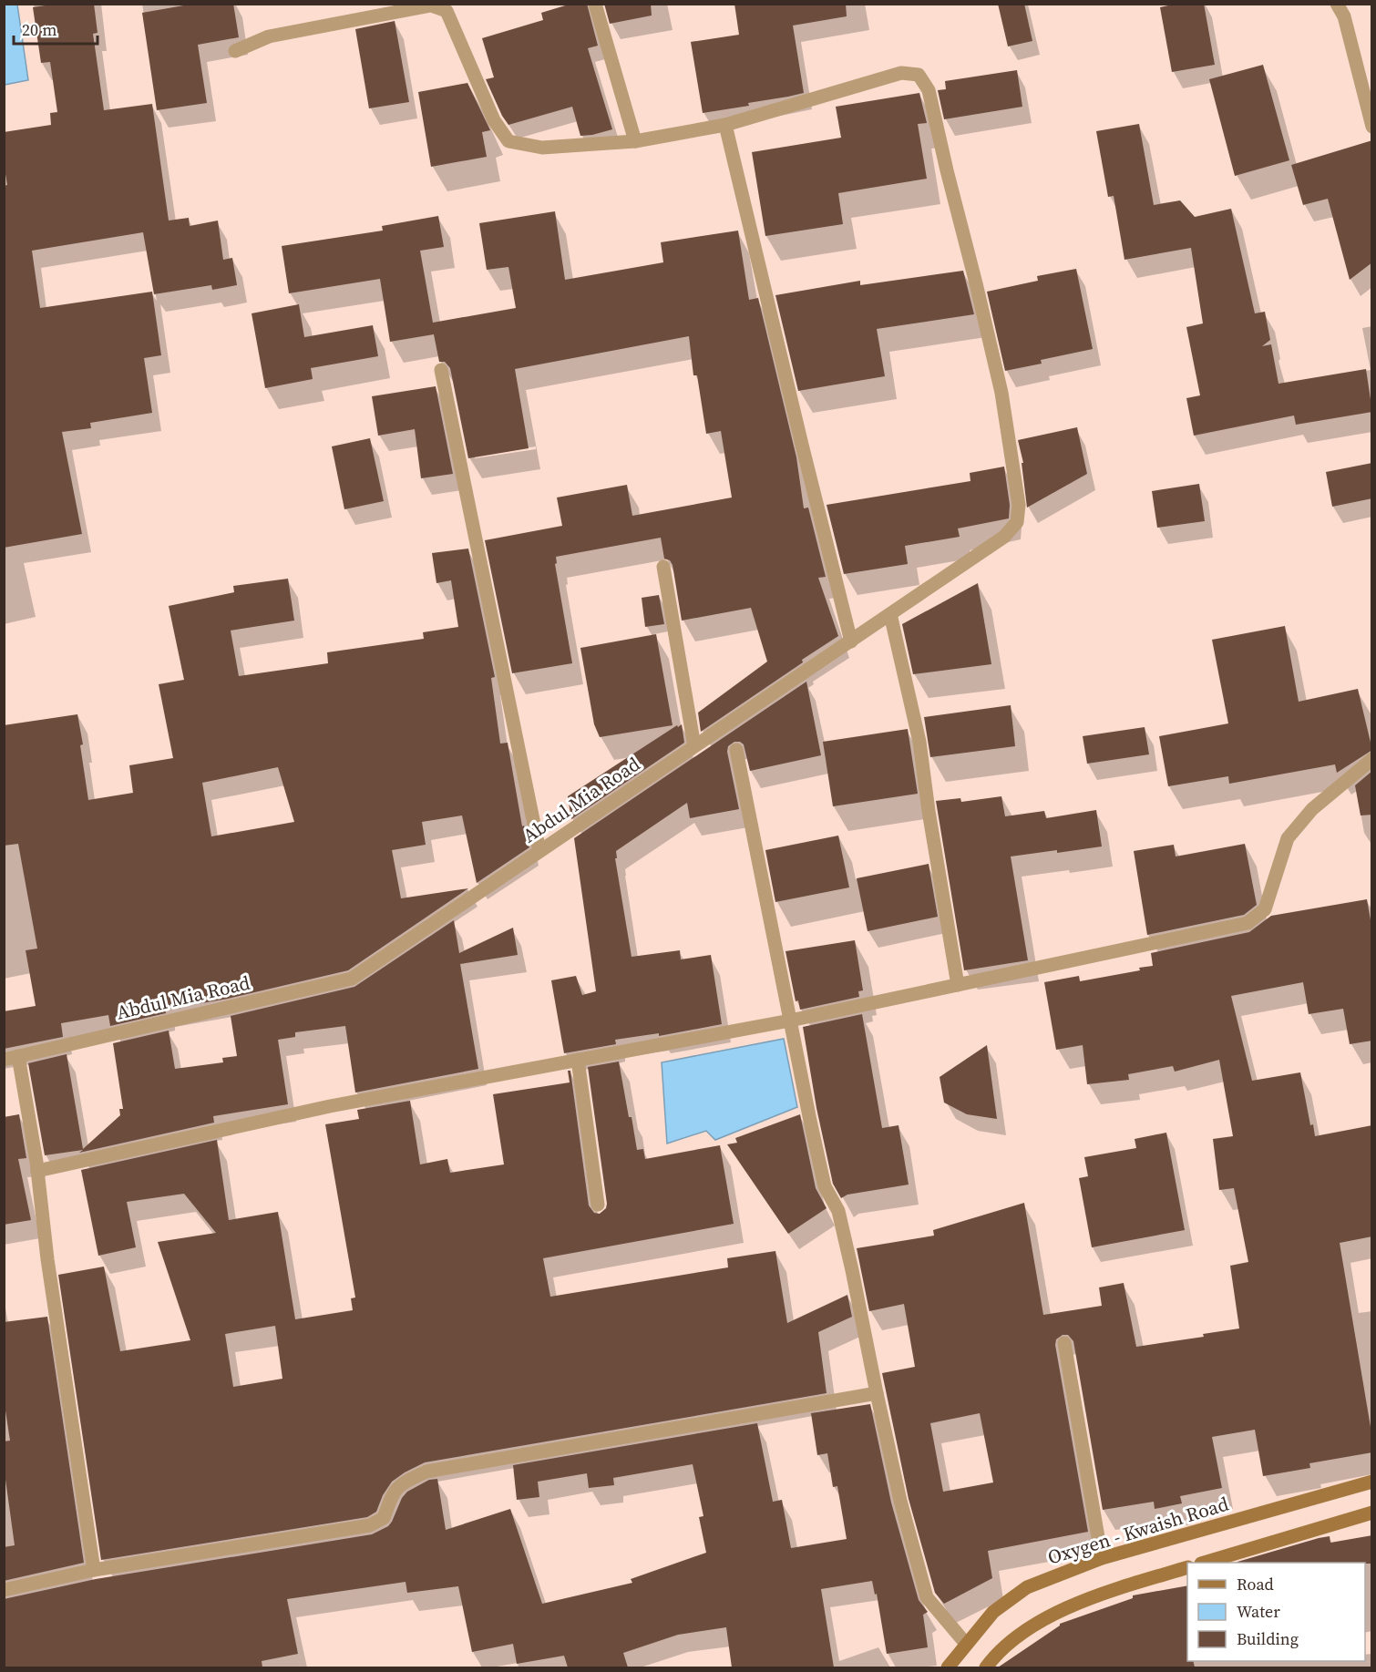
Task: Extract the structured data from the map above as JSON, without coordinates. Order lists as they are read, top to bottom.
{
  "streets": {
    "main road": ["Oxygen - Kwaish Road"],
    "street": ["Abdul Mia Road"]
  },
  "legend": ["Road", "Water", "Building"],
  "scale_bar": "20 m"
}
